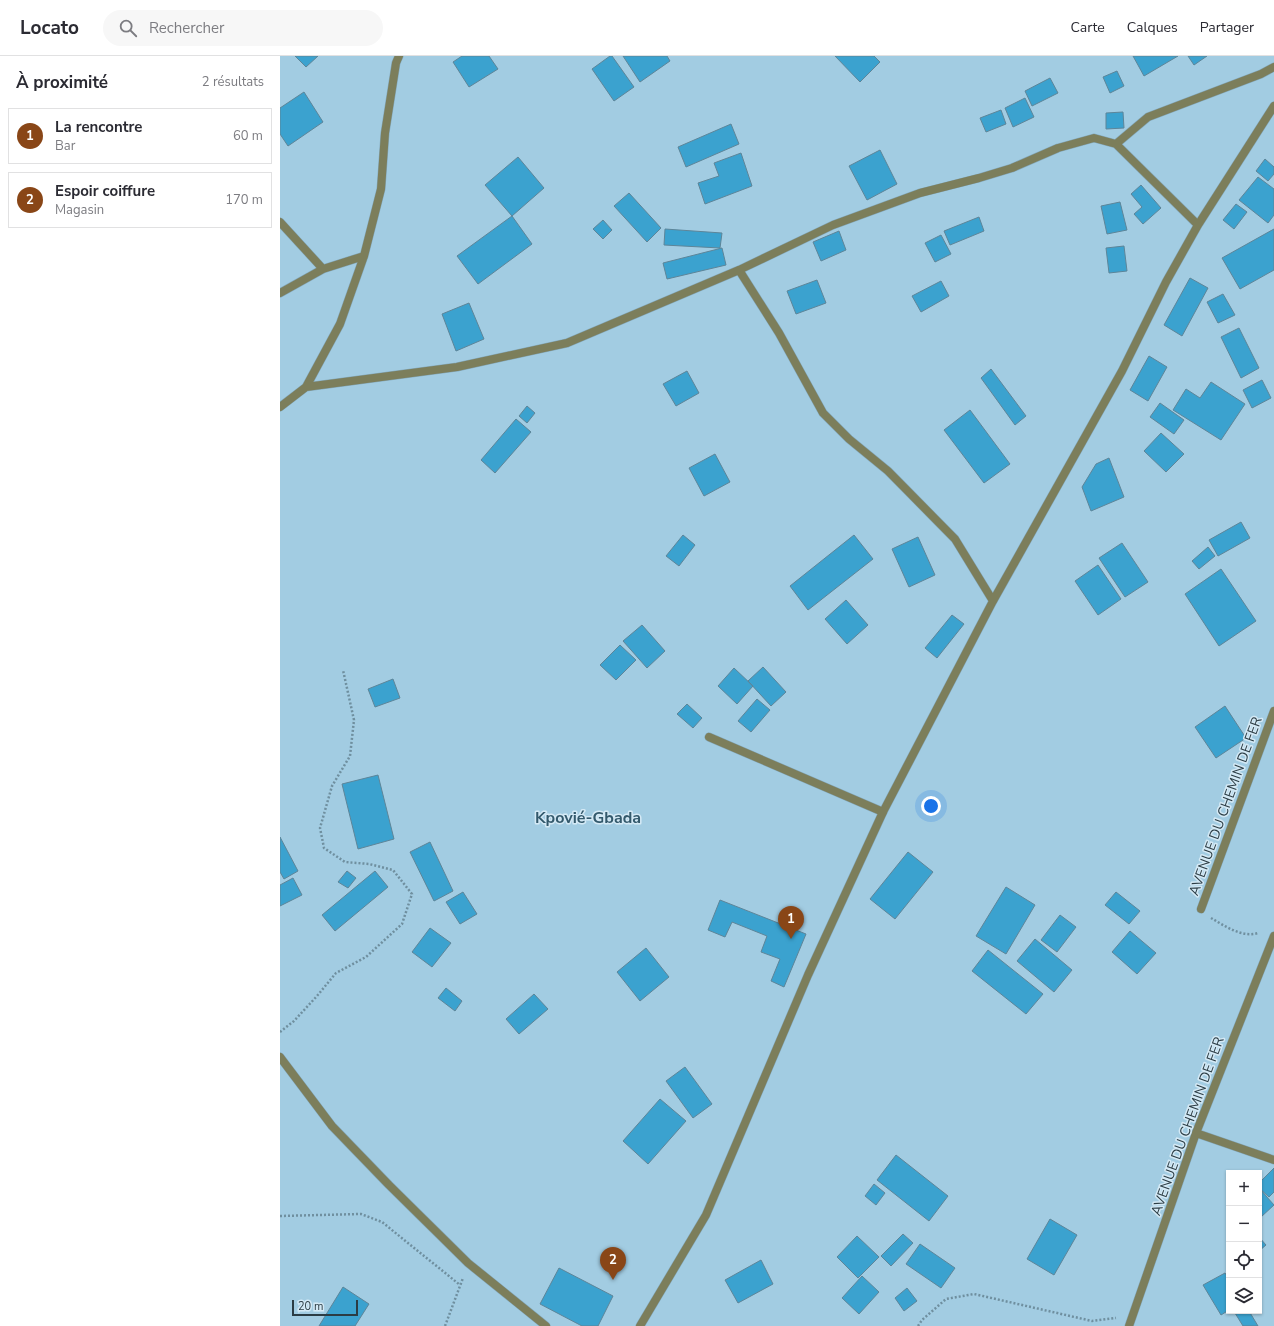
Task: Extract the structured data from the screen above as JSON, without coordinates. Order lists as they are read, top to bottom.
{
  "streets": {
    "street": ["AVENUE DU CHEMIN DE FER"]
  },
  "districts": ["Kpovié-Gbada"],
  "scale_bar": "20 m",
  "page": {
    "header": "Locato",
    "search": "Rechercher",
    "nav": ["Carte", "Calques", "Partager"],
    "heading": ["À proximité", "2 résultats"],
    "list": [
      {
        "mark": "1",
        "name": "La rencontre",
        "note": "Bar",
        "value": "60 m"
      },
      {
        "mark": "2",
        "name": "Espoir coiffure",
        "note": "Magasin",
        "value": "170 m"
      }
    ],
    "pins": ["1", "2"],
    "map_buttons": ["+", "−"],
    "scale": "20 m"
  }
}
